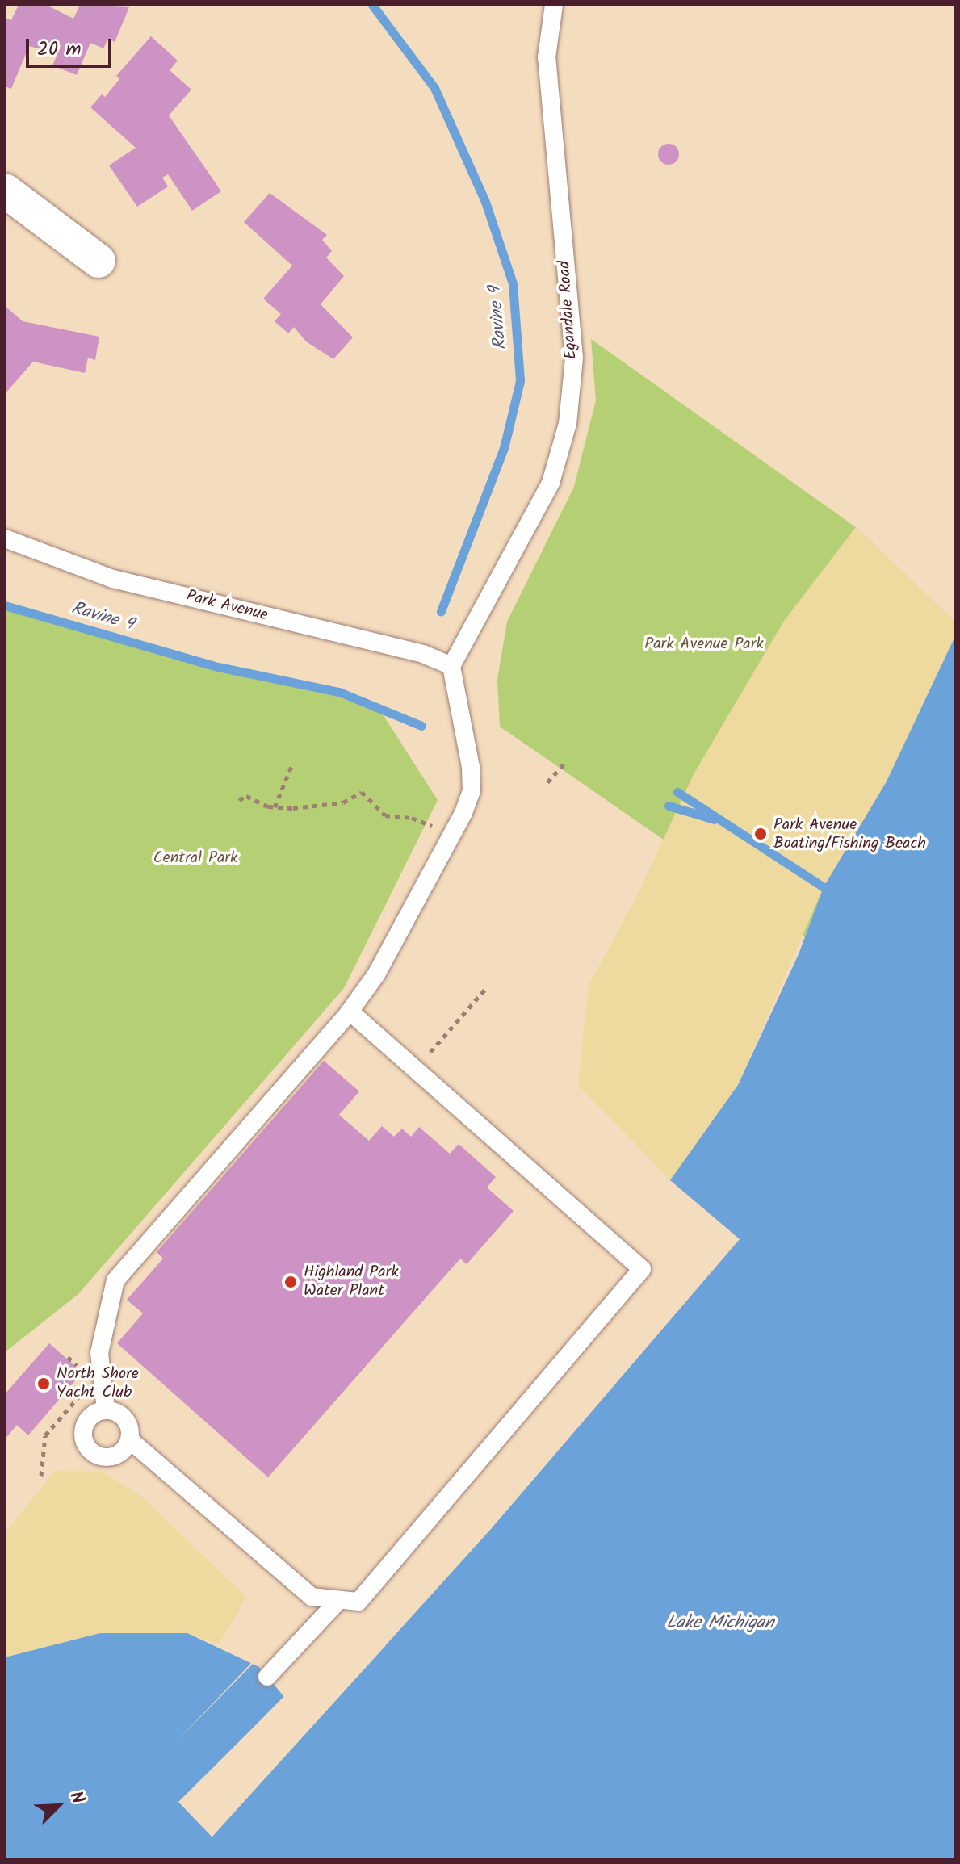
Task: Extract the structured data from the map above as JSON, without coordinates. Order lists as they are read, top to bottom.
{
  "streets": {
    "lane": ["Egandale Road", "Park Avenue"]
  },
  "crossings": [
    ["Egandale Road", "Park Avenue"]
  ],
  "water": ["Ravine 9", "Lake Michigan"],
  "parks": ["Park Avenue Park", "Central Park"],
  "places": ["Park Avenue Boating/Fishing Beach", "Highland Park Water Plant", "North Shore Yacht Club"],
  "scale_bar": "20 m",
  "north": "top right"
}
